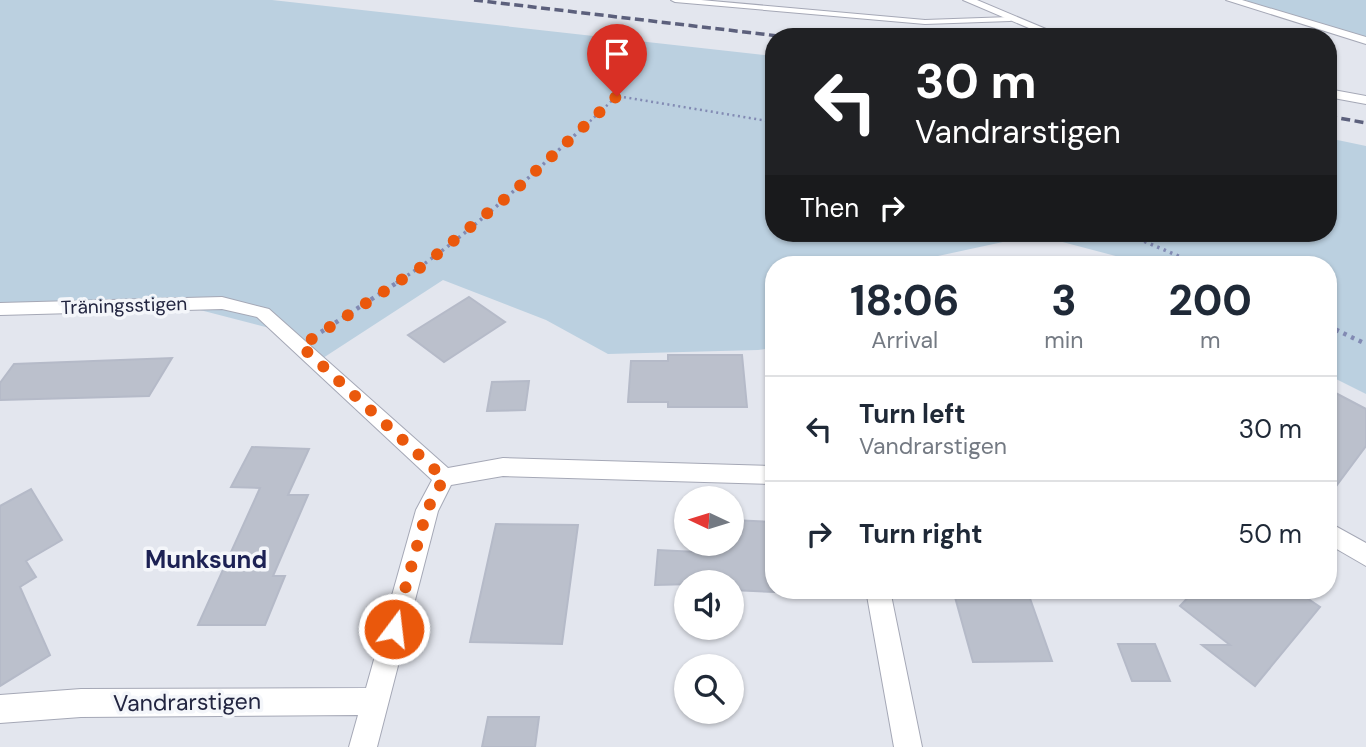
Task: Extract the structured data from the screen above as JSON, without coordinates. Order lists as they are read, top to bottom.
{
  "streets": {
    "street": ["Träningsstigen", "Vandrarstigen"]
  },
  "districts": ["Munksund"],
  "north": "left",
  "page": {
    "turn": ["30 m", "Vandrarstigen"],
    "then": "Then",
    "eta": [
      "18:06",
      "Arrival",
      "3",
      "min",
      "200",
      "m"
    ],
    "list": [
      {
        "name": "Turn left",
        "note": "Vandrarstigen",
        "value": "30 m"
      },
      {
        "name": "Turn right",
        "value": "50 m"
      }
    ]
  }
}
